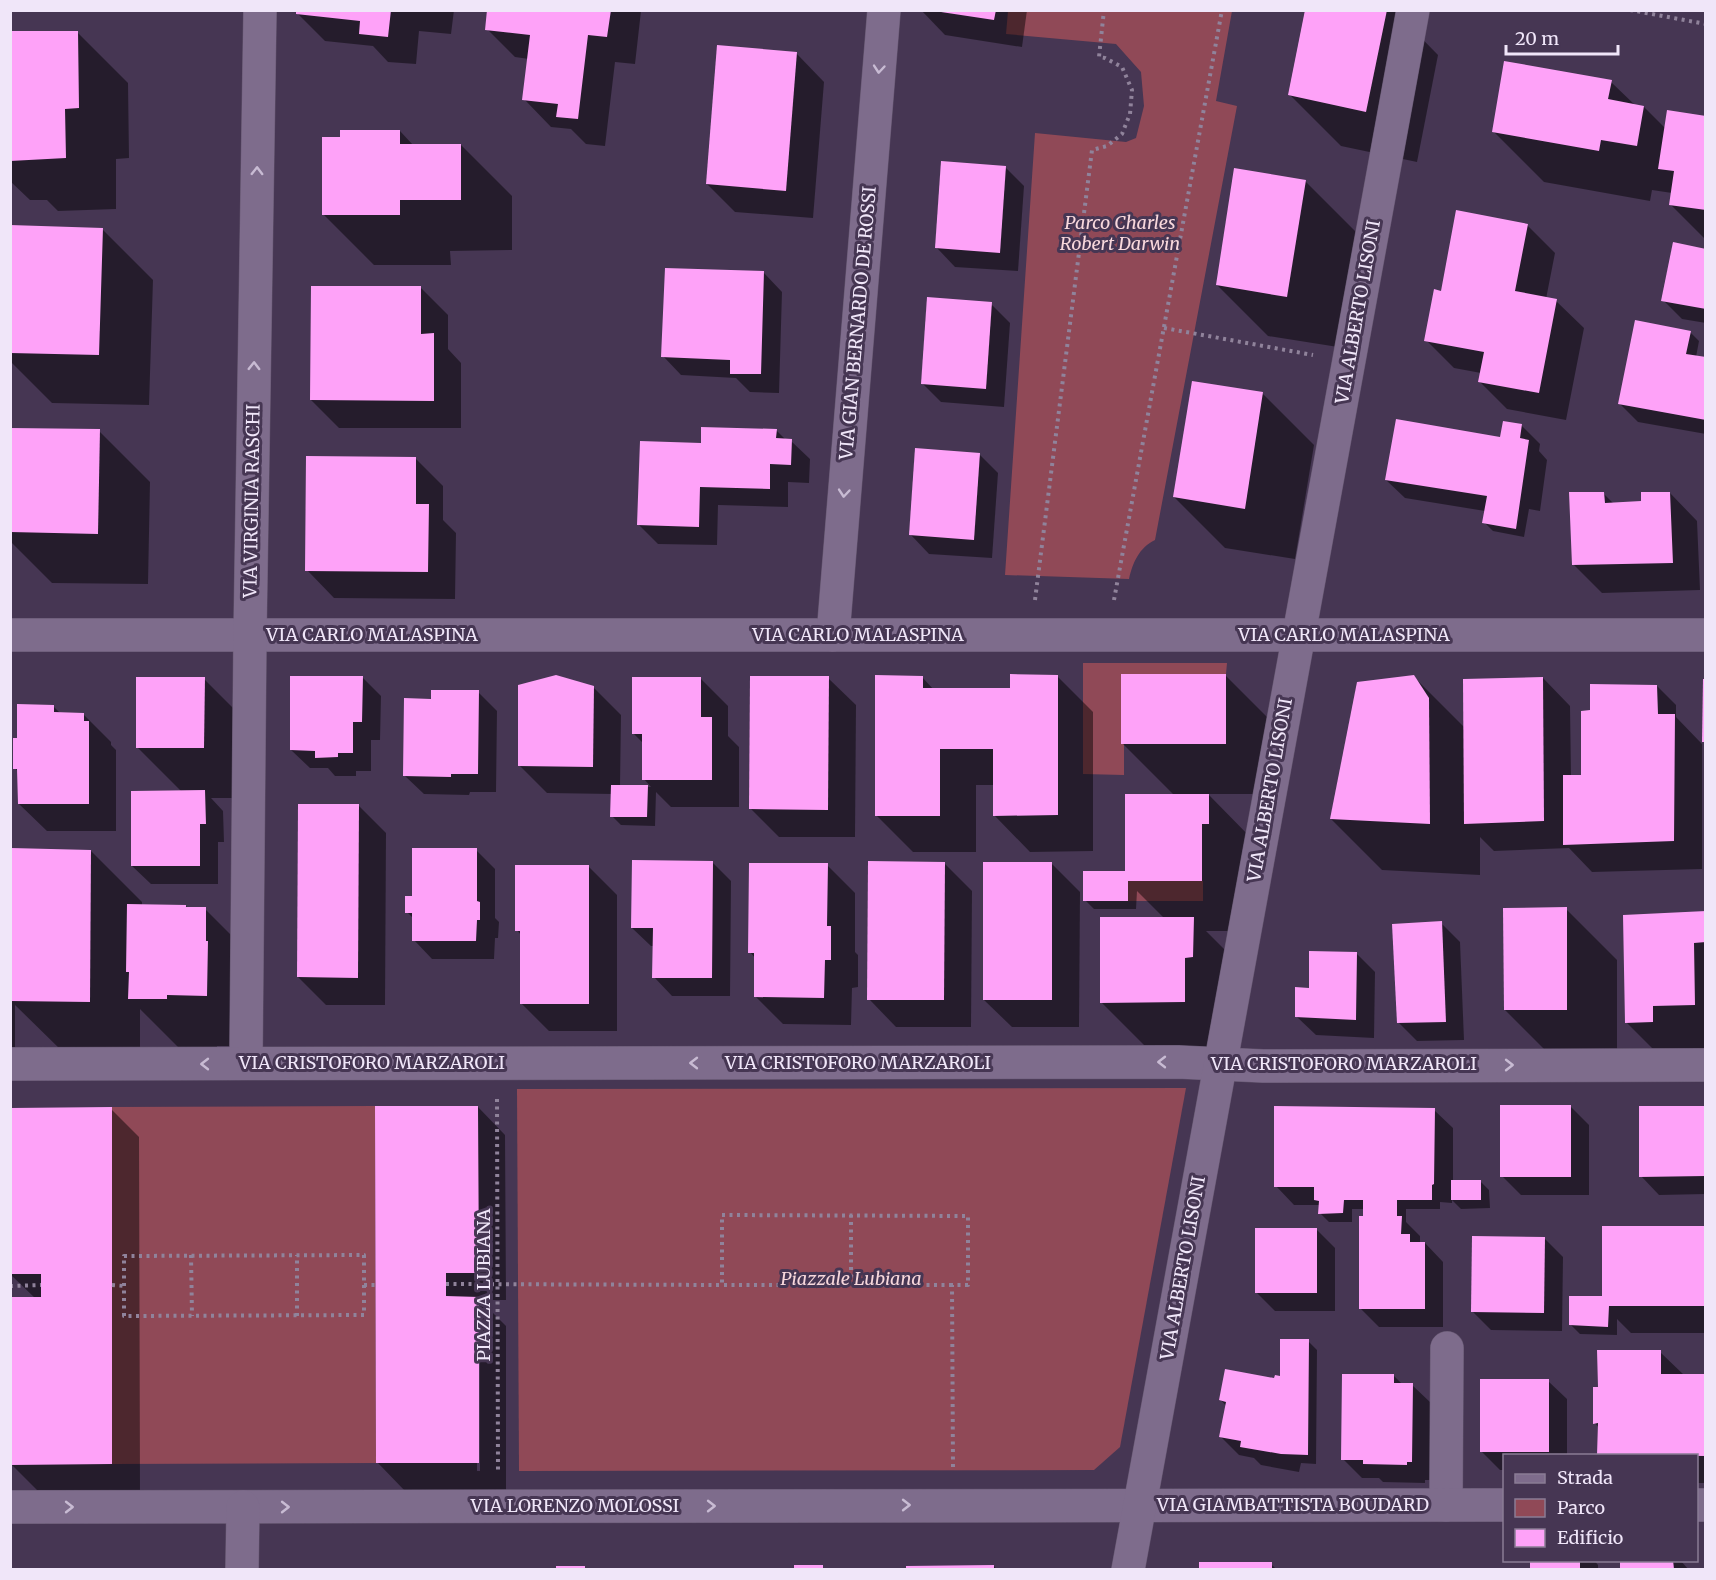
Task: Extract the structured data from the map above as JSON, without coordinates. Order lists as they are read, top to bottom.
{
  "streets": {
    "street": [
      "VIA ALBERTO LISONI",
      "VIA GIAN BERNARDO DE ROSSI",
      "VIA VIRGINIA RASCHI",
      "VIA CARLO MALASPINA",
      "VIA CRISTOFORO MARZAROLI",
      "VIA GIAMBATTISTA BOUDARD",
      "VIA LORENZO MOLOSSI"
    ],
    "path": ["PIAZZA LUBIANA"]
  },
  "crossings": [
    ["VIA ALBERTO LISONI", "VIA CARLO MALASPINA"],
    ["VIA ALBERTO LISONI", "VIA CRISTOFORO MARZAROLI"],
    ["VIA ALBERTO LISONI", "VIA GIAMBATTISTA BOUDARD"],
    ["VIA ALBERTO LISONI", "VIA LORENZO MOLOSSI"],
    ["VIA GIAN BERNARDO DE ROSSI", "VIA CARLO MALASPINA"],
    ["VIA VIRGINIA RASCHI", "VIA CARLO MALASPINA"],
    ["VIA VIRGINIA RASCHI", "VIA CRISTOFORO MARZAROLI"],
    ["VIA CRISTOFORO MARZAROLI", "PIAZZA LUBIANA"],
    ["PIAZZA LUBIANA", "VIA LORENZO MOLOSSI"],
    ["VIA GIAMBATTISTA BOUDARD", "VIA LORENZO MOLOSSI"]
  ],
  "one_way": ["VIA GIAN BERNARDO DE ROSSI", "VIA VIRGINIA RASCHI", "VIA LORENZO MOLOSSI"],
  "parks": ["Parco Charles Robert Darwin", "Piazzale Lubiana"],
  "legend": ["Strada", "Parco", "Edificio"],
  "scale_bar": "20 m"
}
